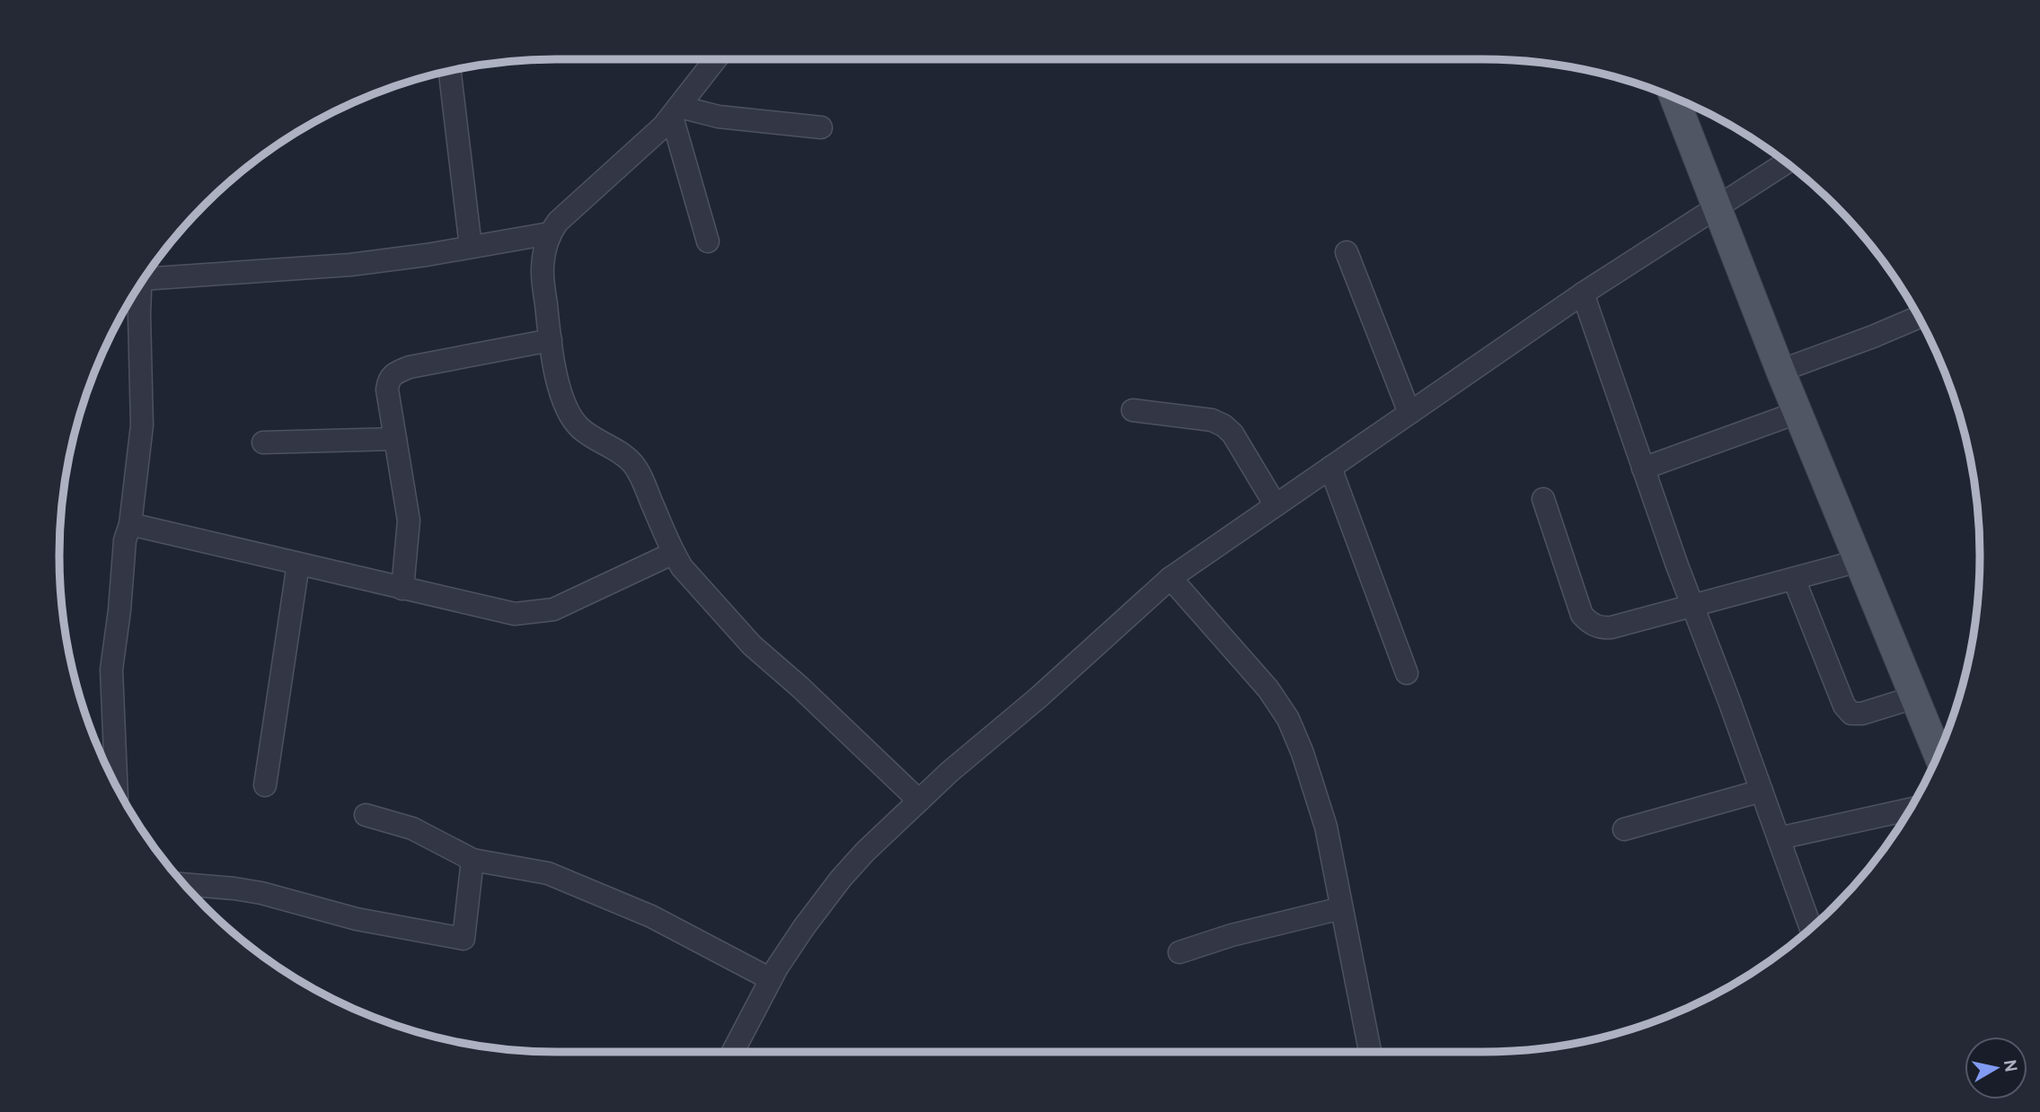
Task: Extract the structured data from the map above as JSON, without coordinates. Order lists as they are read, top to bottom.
{
  "north": "right"
}
